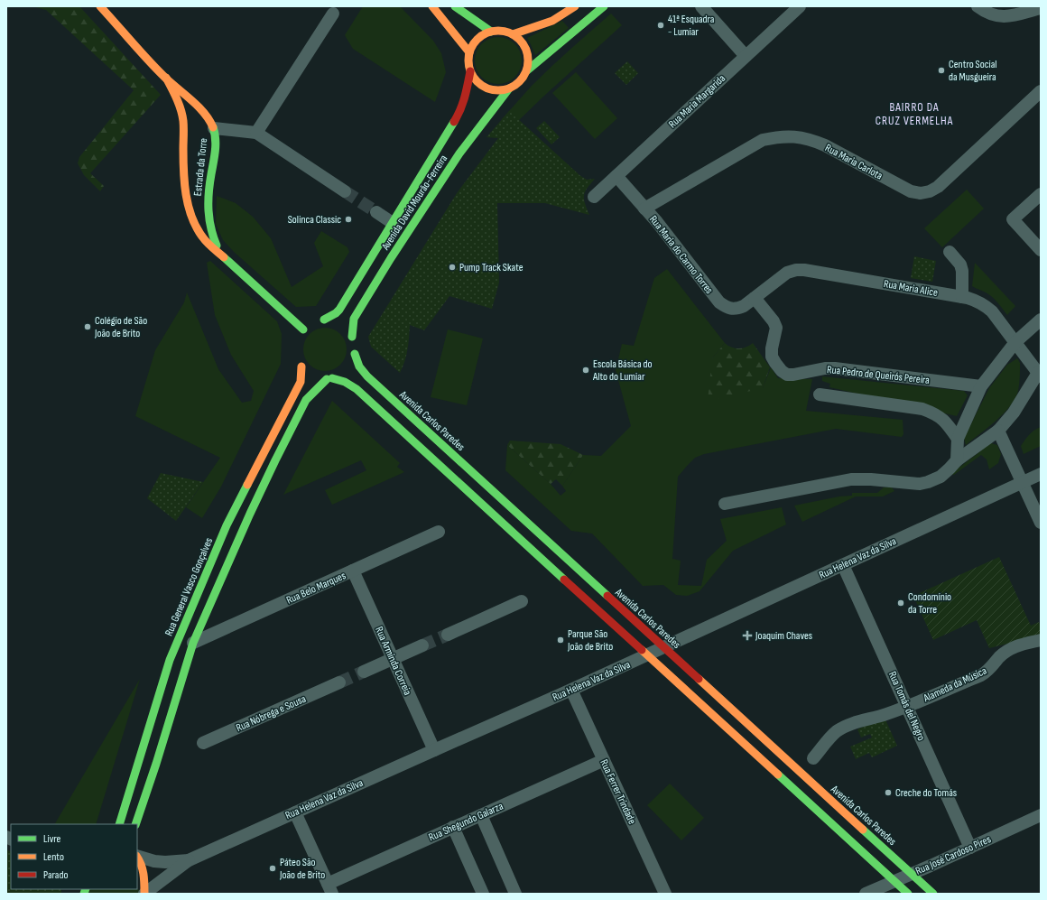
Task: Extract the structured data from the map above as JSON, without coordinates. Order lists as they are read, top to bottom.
{
  "streets": {
    "street": [
      "Rua Maria Margarida",
      "Rua Maria Carlota",
      "Estrada da Torre",
      "Avenida David Mourão-Ferreira",
      "Rua Maria do Carmo Torres",
      "Rua Maria Alice",
      "Rua Pedro de Queirós Pereira",
      "Avenida Carlos Paredes",
      "Rua Helena Vaz da Silva",
      "Rua General Vasco Gonçalves",
      "Rua Belo Marques",
      "Rua Arminda Correia",
      "Alameda da Música",
      "Rua Tomás del Negro",
      "Rua Nóbrega e Sousa",
      "Rua Ferrer Trindade",
      "Rua Shegundo Galarza",
      "Rua José Cardoso Pires"
    ]
  },
  "crossings": [
    ["Rua Maria Margarida", "Rua Maria do Carmo Torres"],
    ["Rua Maria Carlota", "Rua Maria do Carmo Torres"],
    ["Avenida David Mourão-Ferreira", "Avenida Carlos Paredes"],
    ["Rua Maria do Carmo Torres", "Rua Maria Alice"],
    ["Rua Maria do Carmo Torres", "Rua Pedro de Queirós Pereira"],
    ["Rua Maria Alice", "Rua Pedro de Queirós Pereira"],
    ["Avenida Carlos Paredes", "Rua Helena Vaz da Silva"],
    ["Avenida Carlos Paredes", "Rua José Cardoso Pires"],
    ["Rua Helena Vaz da Silva", "Rua Arminda Correia"],
    ["Rua Helena Vaz da Silva", "Rua Tomás del Negro"],
    ["Rua Helena Vaz da Silva", "Rua Ferrer Trindade"],
    ["Rua Helena Vaz da Silva", "Rua Shegundo Galarza"],
    ["Rua Belo Marques", "Rua Arminda Correia"],
    ["Alameda da Música", "Rua Tomás del Negro"],
    ["Rua Tomás del Negro", "Rua José Cardoso Pires"],
    ["Rua Ferrer Trindade", "Rua Shegundo Galarza"]
  ],
  "districts": ["BAIRRO DA CRUZ VERMELHA"],
  "places": {
    "other": [
      "41ª Esquadra - Lumiar",
      "Centro Social da Musgueira",
      "Solinca Classic",
      "Pump Track Skate",
      "Colégio de São João de Brito",
      "Escola Básica do Alto do Lumiar",
      "Condomínio da Torre",
      "Parque São João de Brito",
      "Creche do Tomás",
      "Páteo São João de Brito"
    ],
    "health": ["Joaquim Chaves"]
  },
  "legend": ["Livre", "Lento", "Parado"]
}
